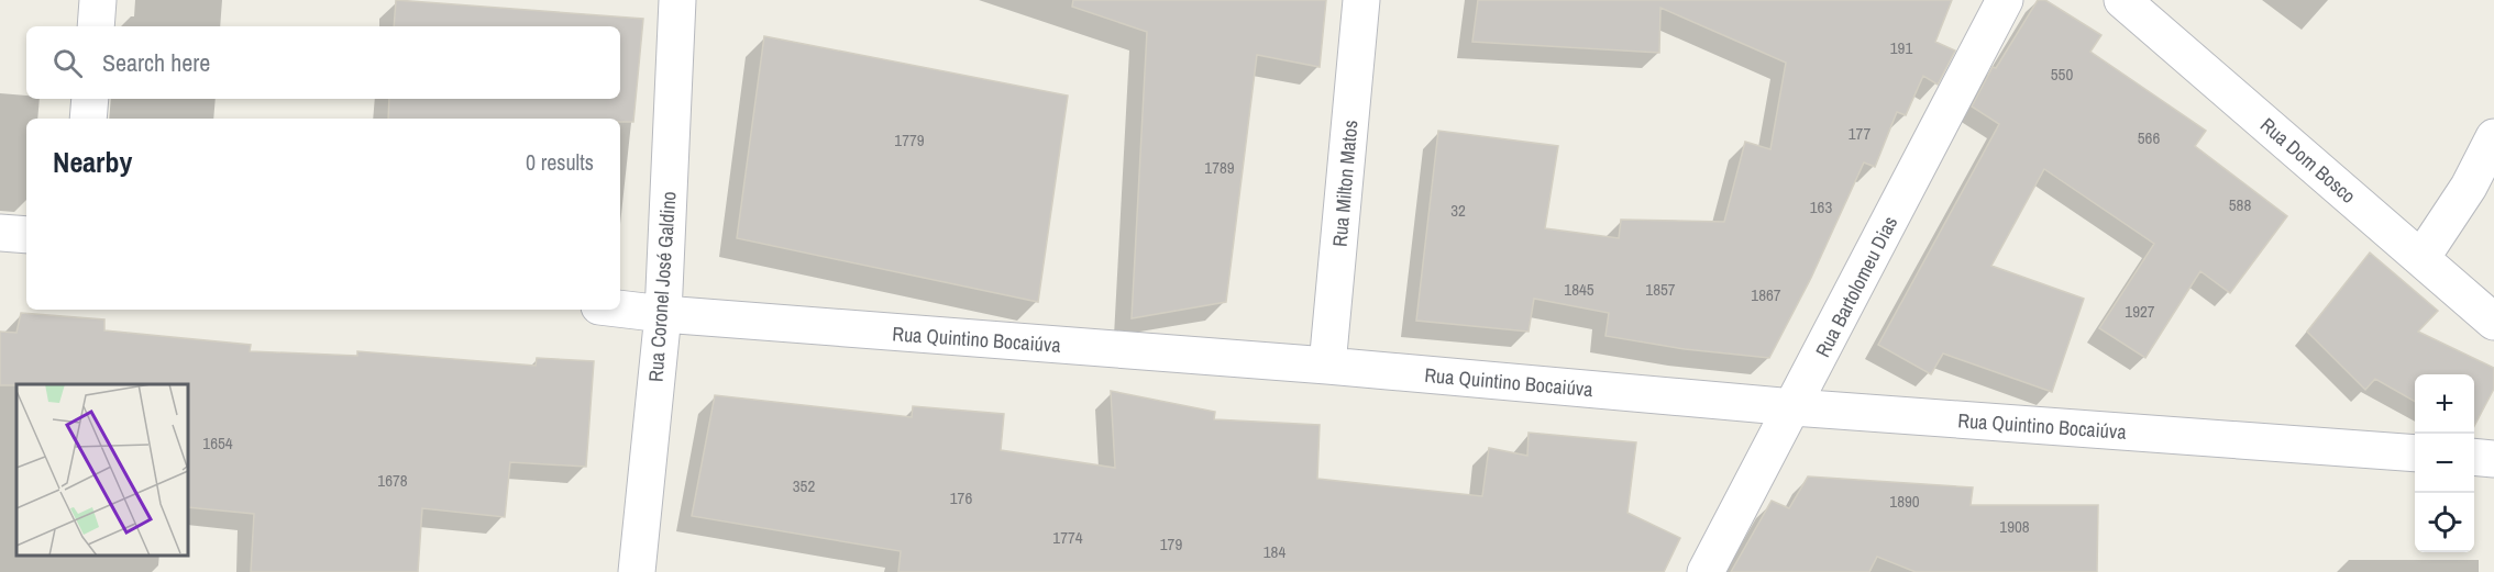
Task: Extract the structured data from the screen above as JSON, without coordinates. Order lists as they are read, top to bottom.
{
  "streets": {
    "street": [
      "Rua Dom Bosco",
      "Rua Milton Matos",
      "Rua Coronel José Galdino",
      "Rua Bartolomeu Dias",
      "Rua Quintino Bocaiúva"
    ]
  },
  "crossings": [
    ["Rua Milton Matos", "Rua Quintino Bocaiúva"],
    ["Rua Coronel José Galdino", "Rua Quintino Bocaiúva"],
    ["Rua Bartolomeu Dias", "Rua Quintino Bocaiúva"]
  ],
  "house_numbers": [
    "191",
    "550",
    "177",
    "566",
    "1779",
    "1789",
    "588",
    "163",
    "32",
    "1845",
    "1857",
    "1867",
    "1927",
    "1654",
    "1678",
    "352",
    "176",
    "1890",
    "1908",
    "1774",
    "179",
    "184"
  ],
  "page": {
    "search": "Search here",
    "heading": ["Nearby", "0 results"],
    "map_buttons": ["+", "−"]
  }
}
